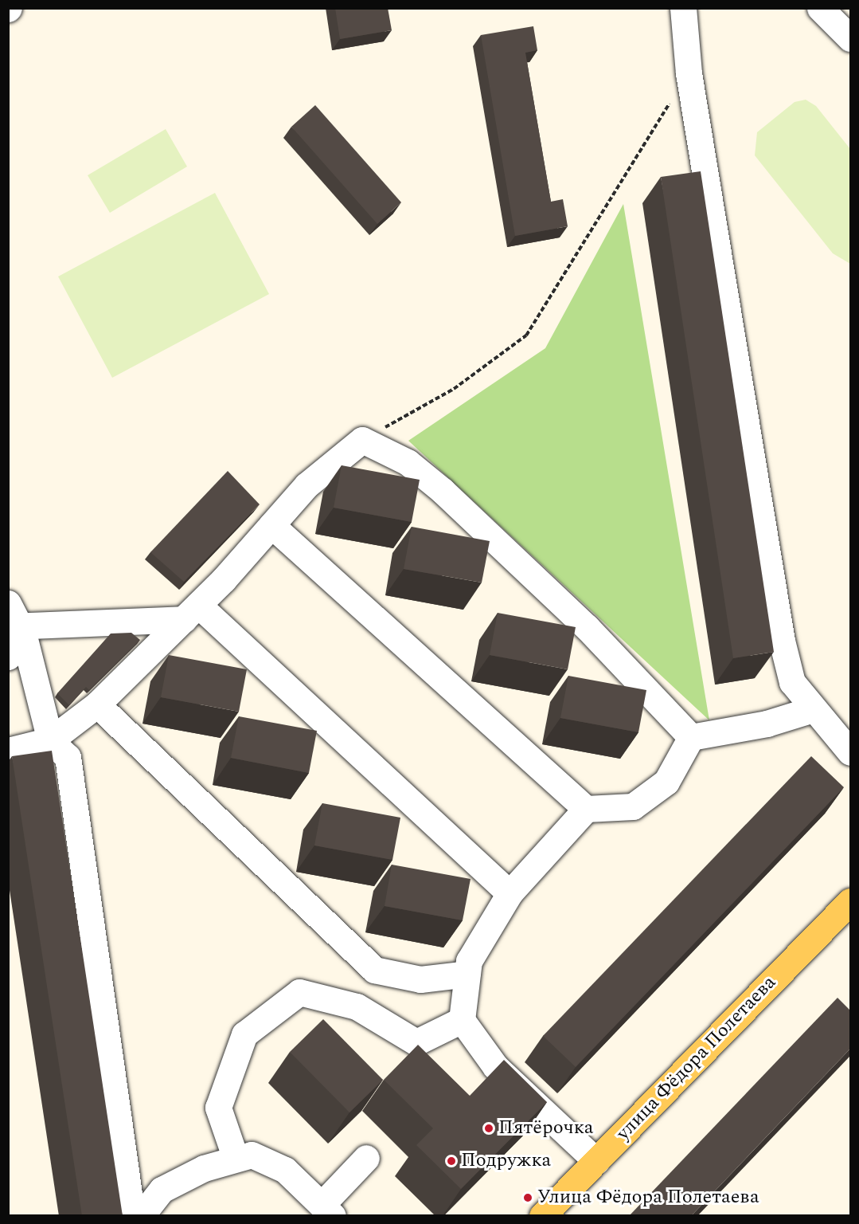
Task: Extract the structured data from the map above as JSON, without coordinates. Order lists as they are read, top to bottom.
{
  "streets": {
    "main road": ["улица Фёдора Полетаева"]
  },
  "places": ["Пятёрочка", "Подружка", "Улица Фёдора Полетаева"]
}
